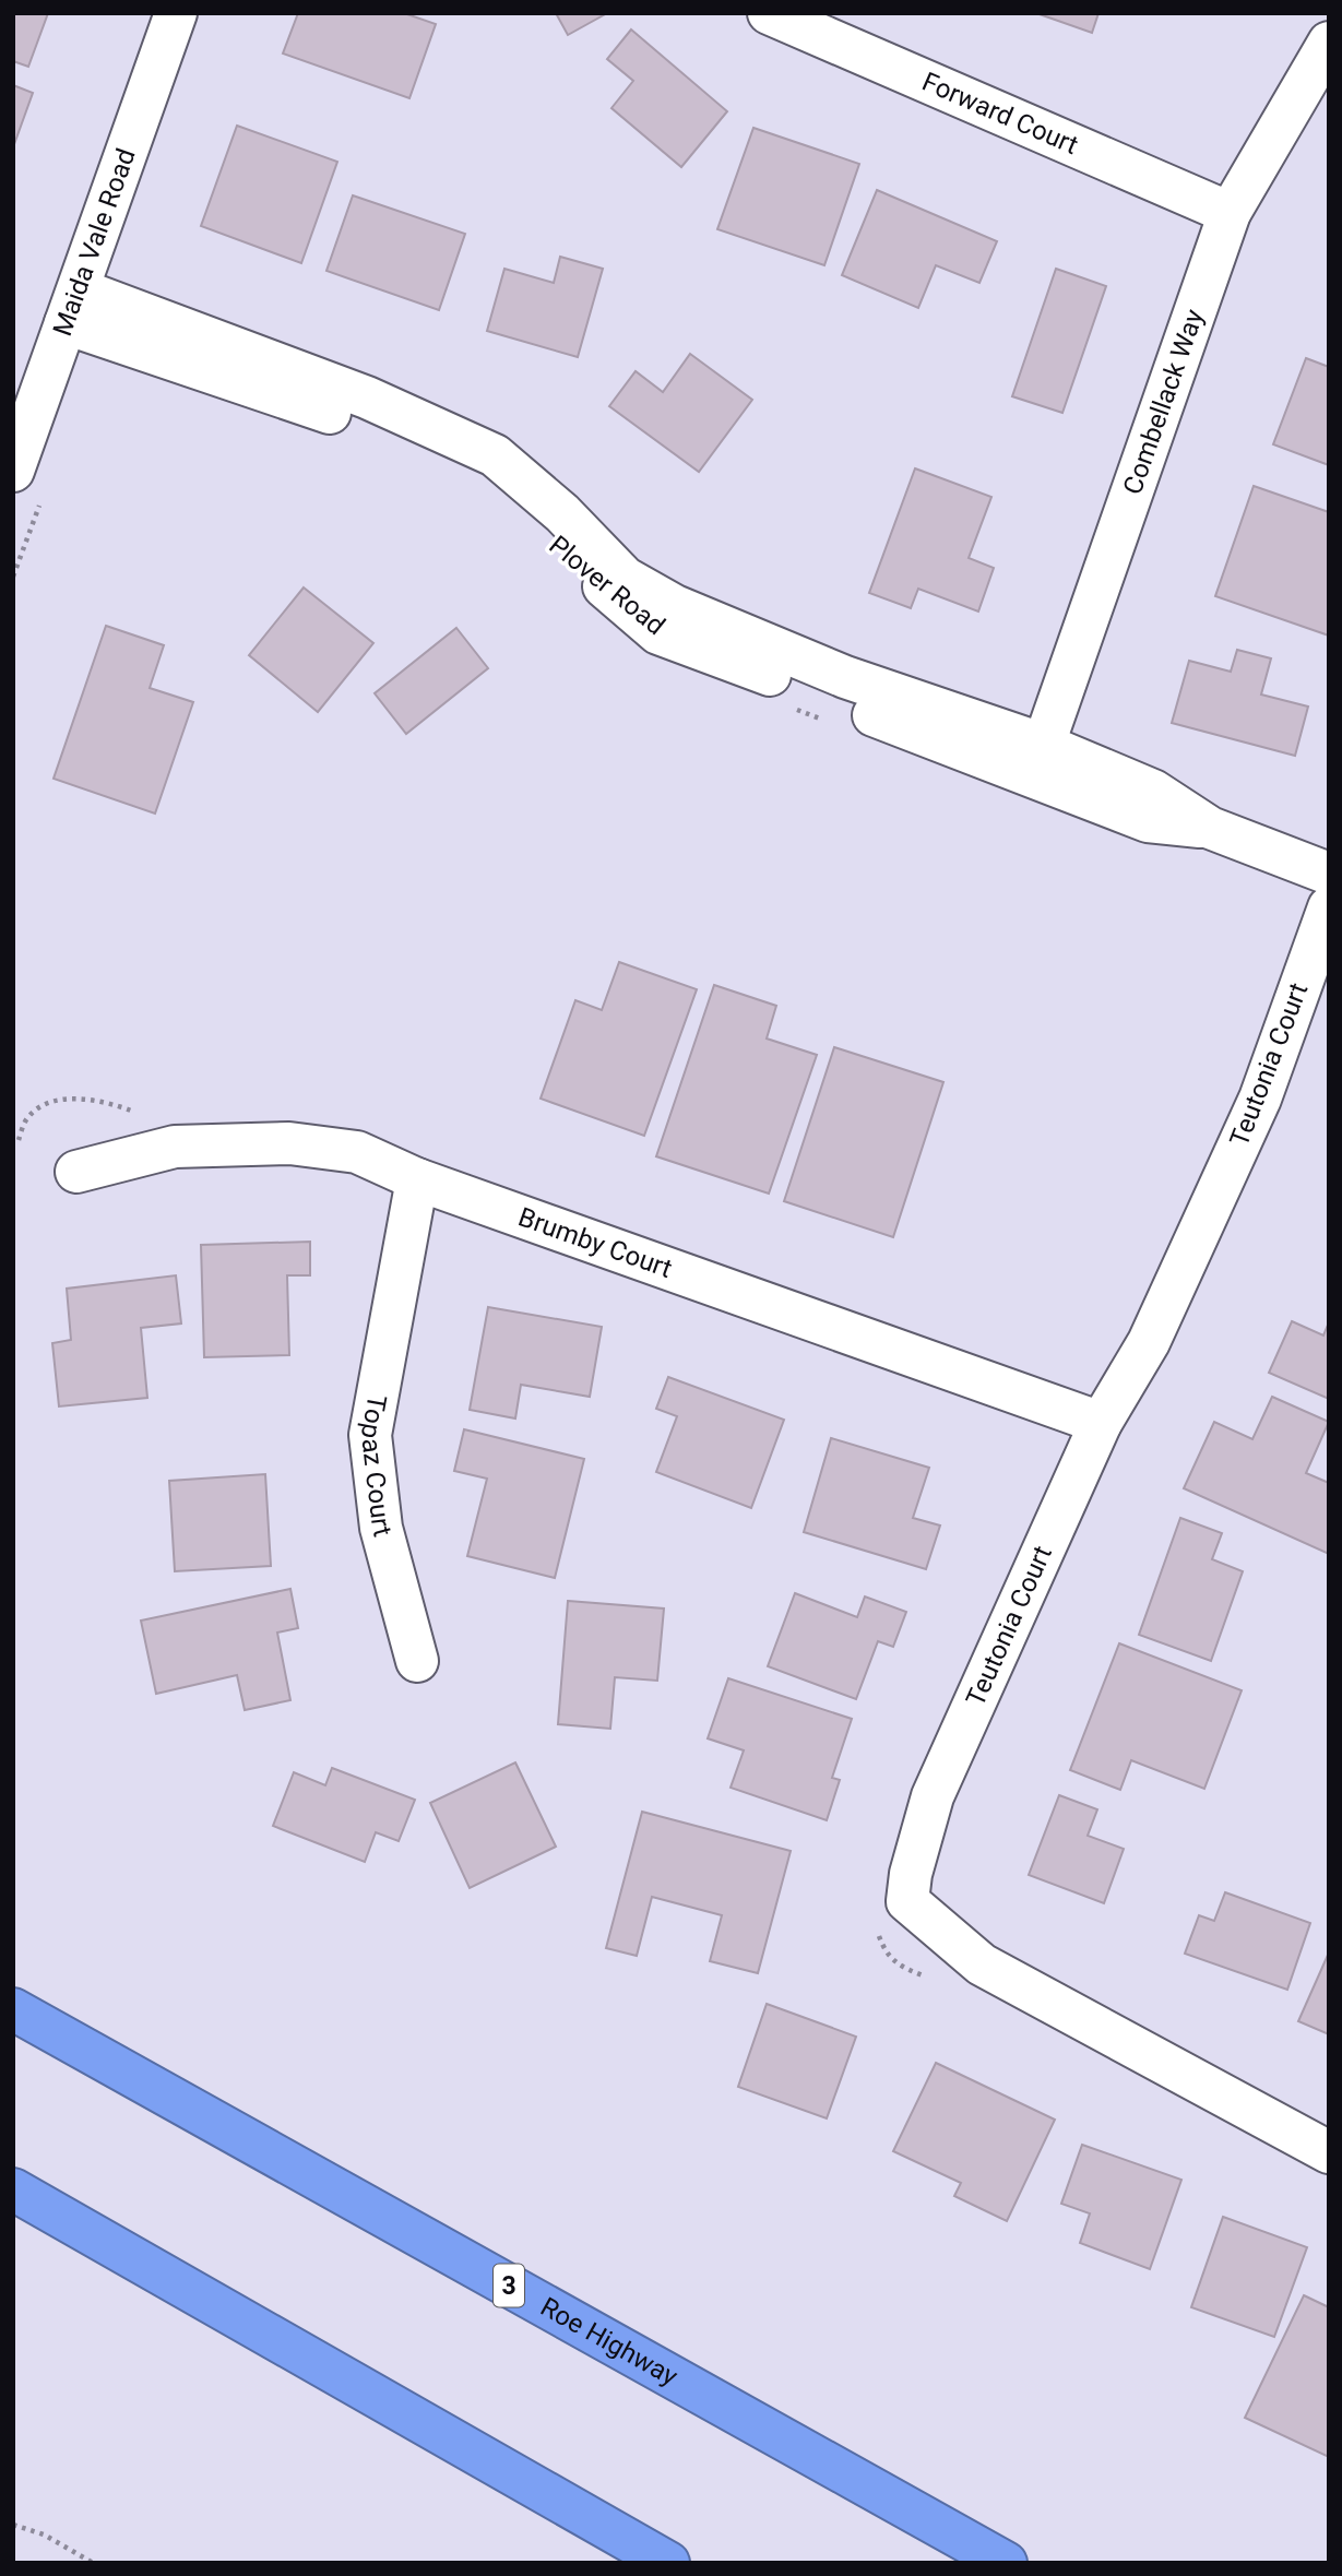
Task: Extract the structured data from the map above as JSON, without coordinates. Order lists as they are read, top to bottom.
{
  "streets": {
    "highway": ["3", "Roe Highway"],
    "street": [
      "Forward Court",
      "Maida Vale Road",
      "Combellack Way",
      "Plover Road",
      "Teutonia Court",
      "Brumby Court",
      "Topaz Court"
    ]
  },
  "crossings": [
    ["Forward Court", "Combellack Way"],
    ["Maida Vale Road", "Plover Road"],
    ["Combellack Way", "Plover Road"],
    ["Teutonia Court", "Brumby Court"],
    ["Brumby Court", "Topaz Court"]
  ]
}
